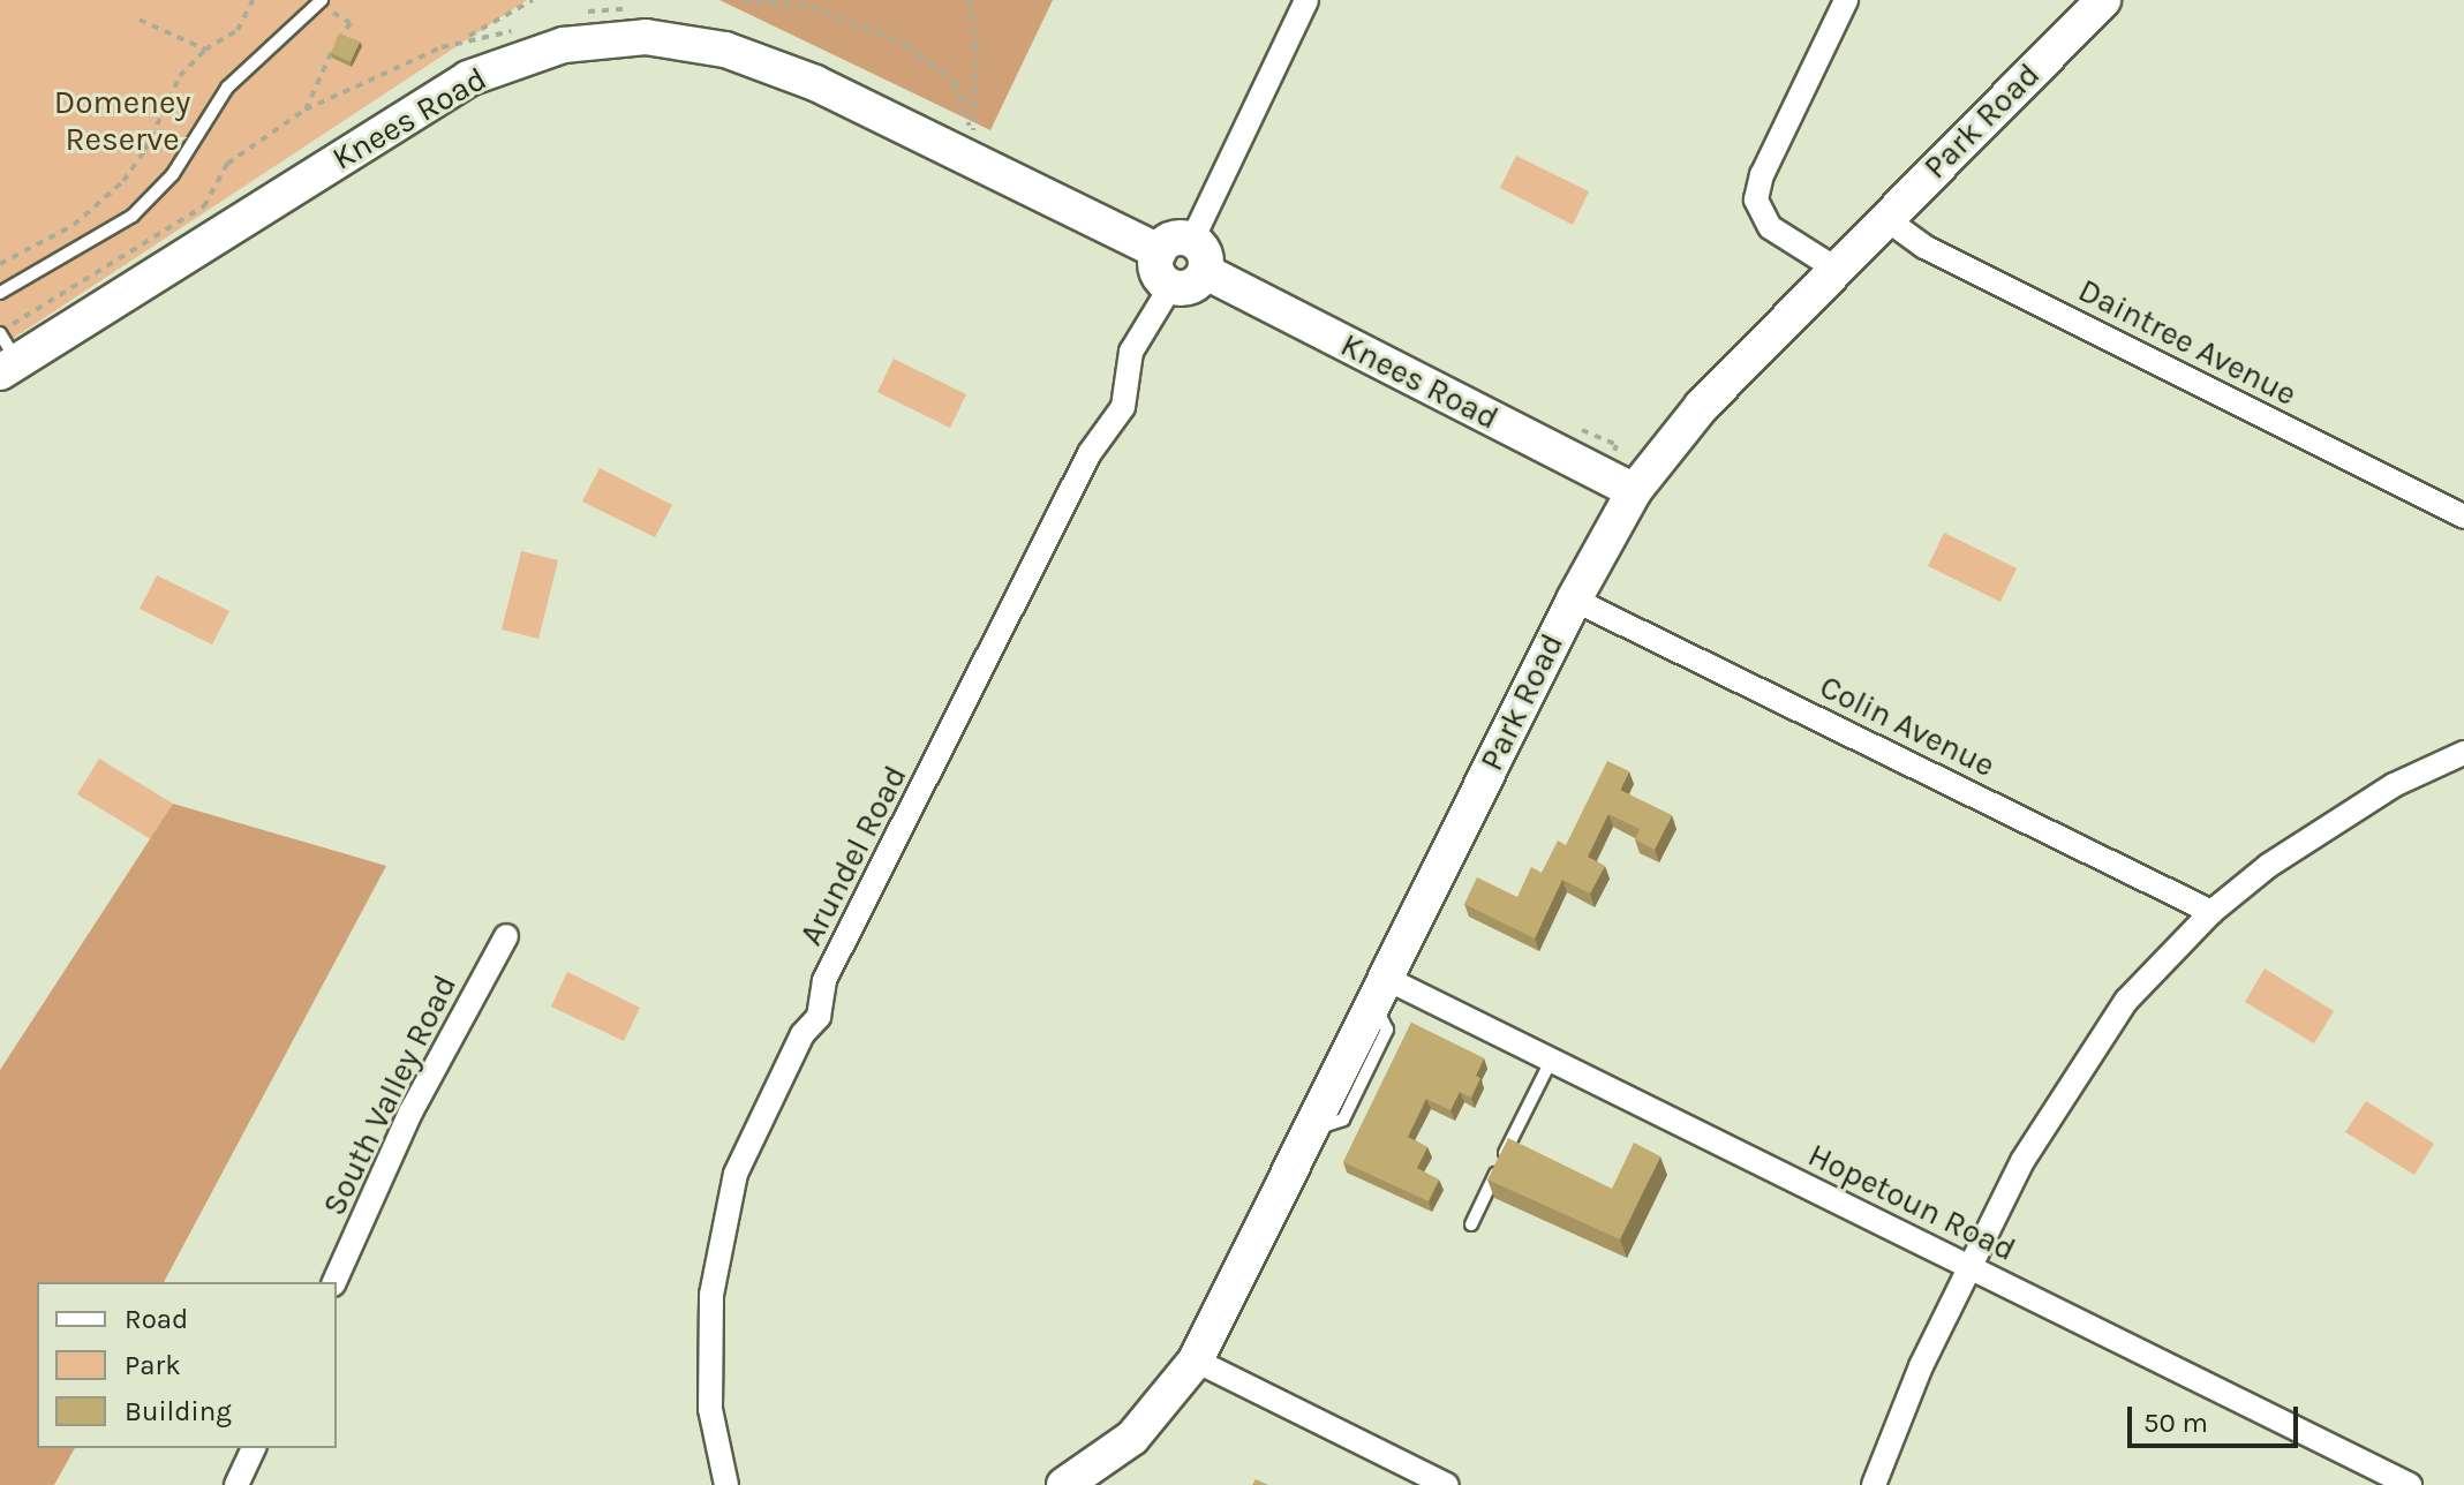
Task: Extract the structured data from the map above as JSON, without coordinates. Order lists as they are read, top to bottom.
{
  "streets": {
    "street": [
      "Knees Road",
      "Park Road",
      "Daintree Avenue",
      "Colin Avenue",
      "Arundel Road",
      "South Valley Road",
      "Hopetoun Road"
    ]
  },
  "crossings": [
    ["Knees Road", "Park Road"],
    ["Knees Road", "Arundel Road"],
    ["Park Road", "Daintree Avenue"],
    ["Park Road", "Colin Avenue"],
    ["Park Road", "Hopetoun Road"]
  ],
  "parks": ["Domeney Reserve"],
  "legend": ["Road", "Park", "Building"],
  "scale_bar": "50 m"
}
